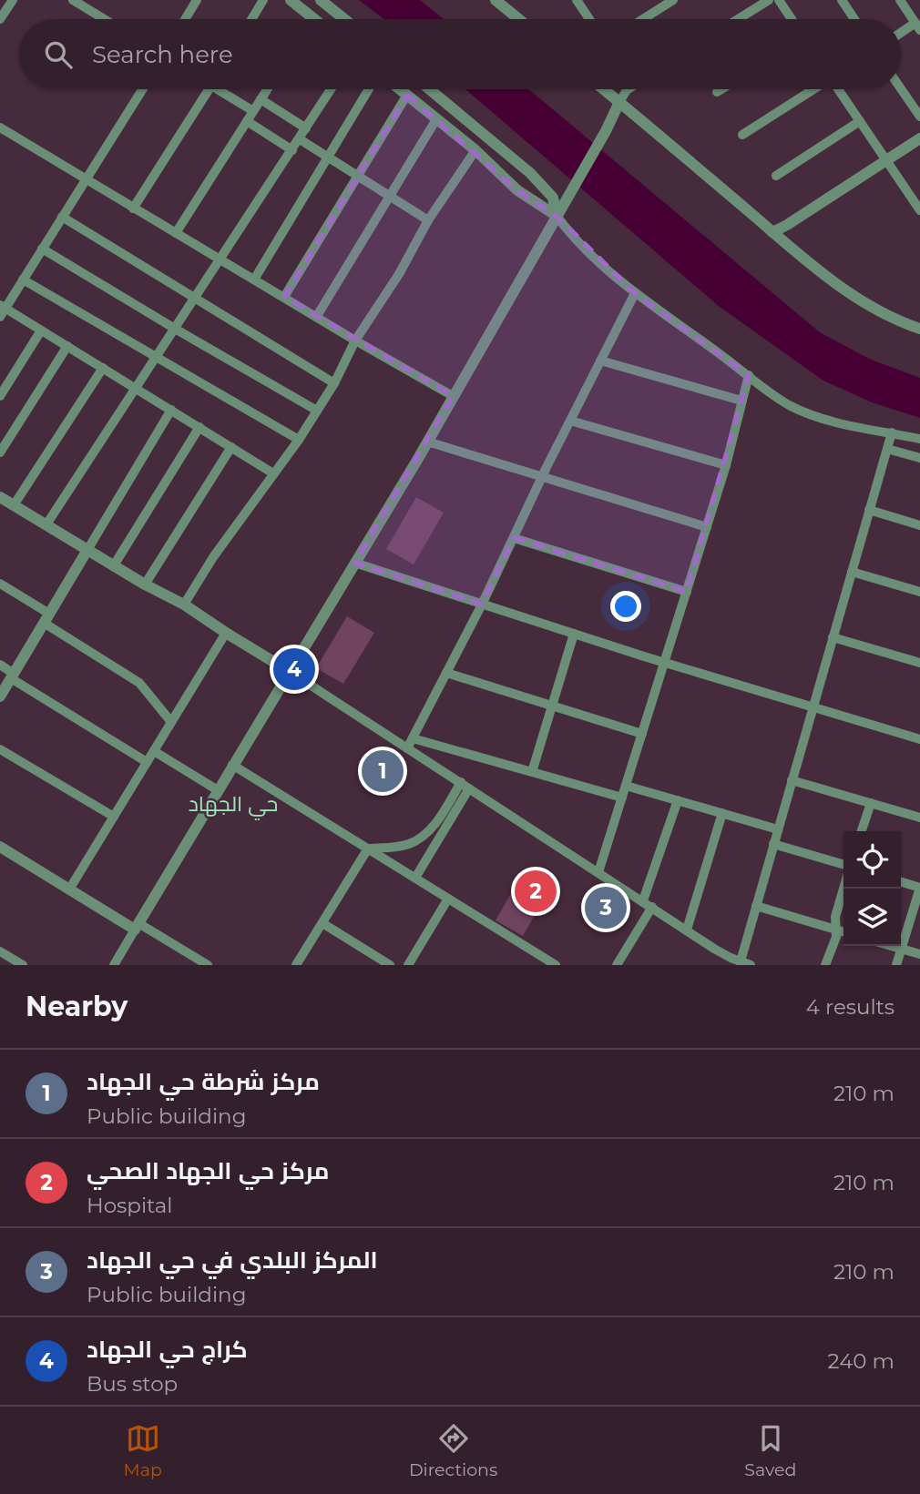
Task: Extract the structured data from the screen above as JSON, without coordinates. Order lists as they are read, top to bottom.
{
  "districts": ["حي الجهاد"],
  "page": {
    "search": "Search here",
    "pins": [
      "4",
      "1",
      "2",
      "3"
    ],
    "heading": ["Nearby", "4 results"],
    "list": [
      {
        "mark": "1",
        "name": "مركز شرطة حي الجهاد",
        "note": "Public building",
        "value": "210 m"
      },
      {
        "mark": "2",
        "name": "مركز حي الجهاد الصحي",
        "note": "Hospital",
        "value": "210 m"
      },
      {
        "mark": "3",
        "name": "المركز البلدي في حي الجهاد",
        "note": "Public building",
        "value": "210 m"
      },
      {
        "mark": "4",
        "name": "كراج حي الجهاد",
        "note": "Bus stop",
        "value": "240 m"
      }
    ],
    "nav": ["Map", "Directions", "Saved"]
  }
}
